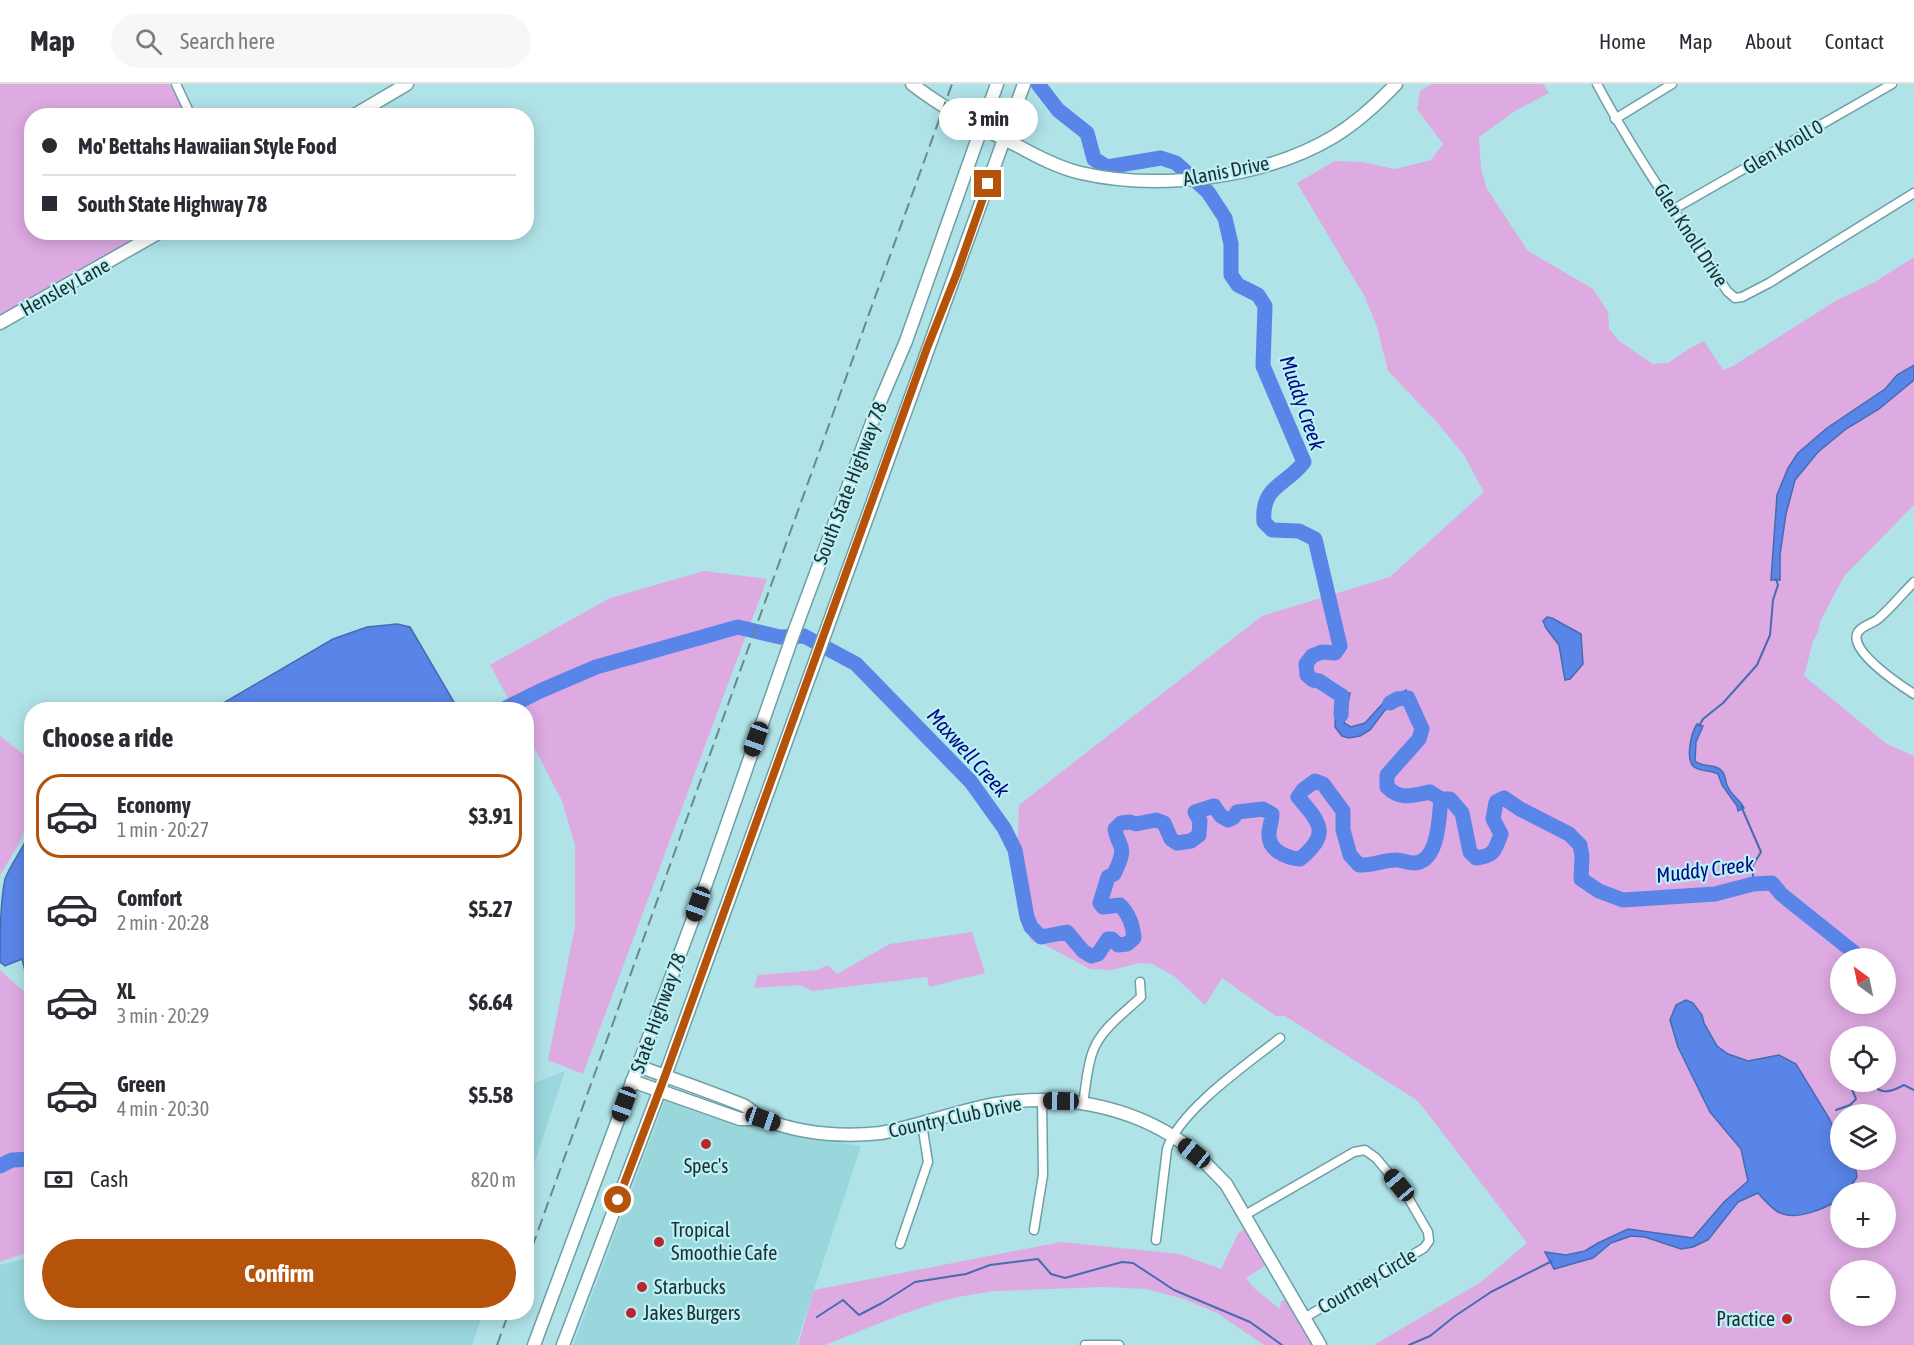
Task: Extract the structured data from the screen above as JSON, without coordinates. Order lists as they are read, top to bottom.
{
  "streets": {
    "main road": [
      "Alanis Drive",
      "Hensley Lane",
      "South State Highway 78",
      "State Highway 78",
      "Country Club Drive"
    ],
    "street": ["Glen Knoll 0", "Glen Knoll Drive", "Courtney Circle"]
  },
  "crossings": [
    ["Glen Knoll 0", "Glen Knoll Drive"],
    ["Alanis Drive", "South State Highway 78"],
    ["South State Highway 78", "State Highway 78"],
    ["State Highway 78", "Country Club Drive"],
    ["Country Club Drive", "Courtney Circle"]
  ],
  "water": ["Muddy Creek", "Maxwell Creek"],
  "places": [
    "Spec's",
    "Tropical Smoothie Cafe",
    "Starbucks",
    "Jakes Burgers",
    "Practice"
  ],
  "north": "top left",
  "page": {
    "header": "Map",
    "search": "Search here",
    "nav": [
      "Home",
      "Map",
      "About",
      "Contact"
    ],
    "bubble": "3 min",
    "banner": ["Mo' Bettahs Hawaiian Style Food", "South State Highway 78"],
    "heading": "Choose a ride",
    "list": [
      {
        "name": "Economy",
        "note": "1 min · 20:27",
        "value": "$3.91"
      },
      {
        "name": "Comfort",
        "note": "2 min · 20:28",
        "value": "$5.27"
      },
      {
        "name": "XL",
        "note": "3 min · 20:29",
        "value": "$6.64"
      },
      {
        "name": "Green",
        "note": "4 min · 20:30",
        "value": "$5.58"
      }
    ],
    "map_buttons": ["+", "−"],
    "pay": ["Cash", "820 m"],
    "buttons": "Confirm"
  }
}
